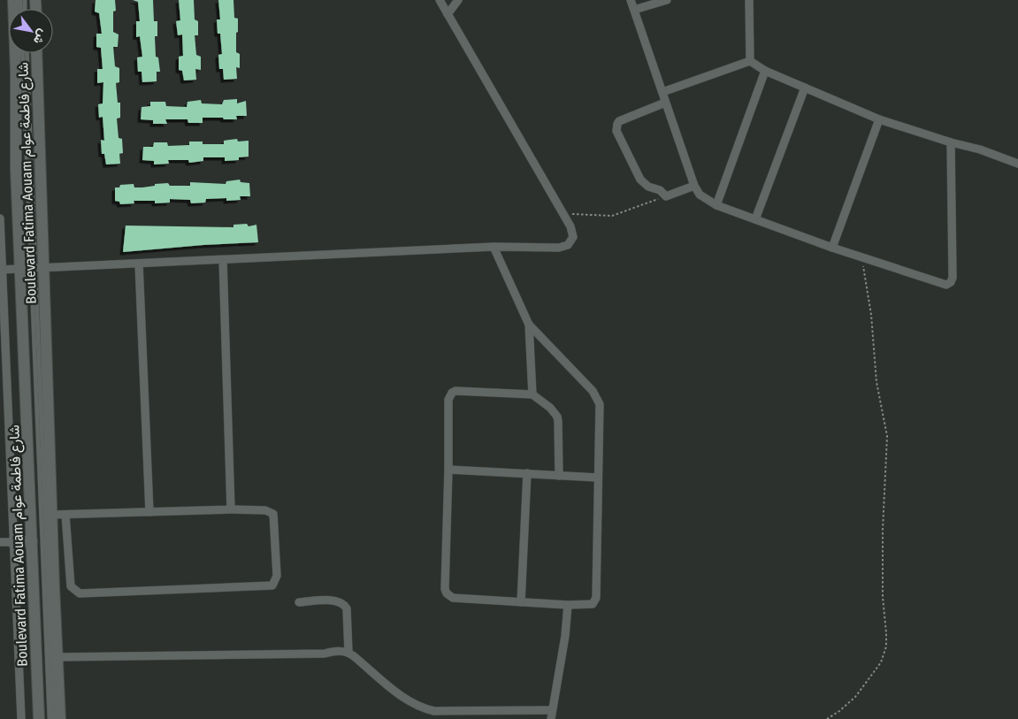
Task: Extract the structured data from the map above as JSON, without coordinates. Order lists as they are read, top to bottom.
{
  "streets": {
    "main road": ["Boulevard Fatima Aouam شارع فاطمة عوام"]
  },
  "north": "bottom right"
}
